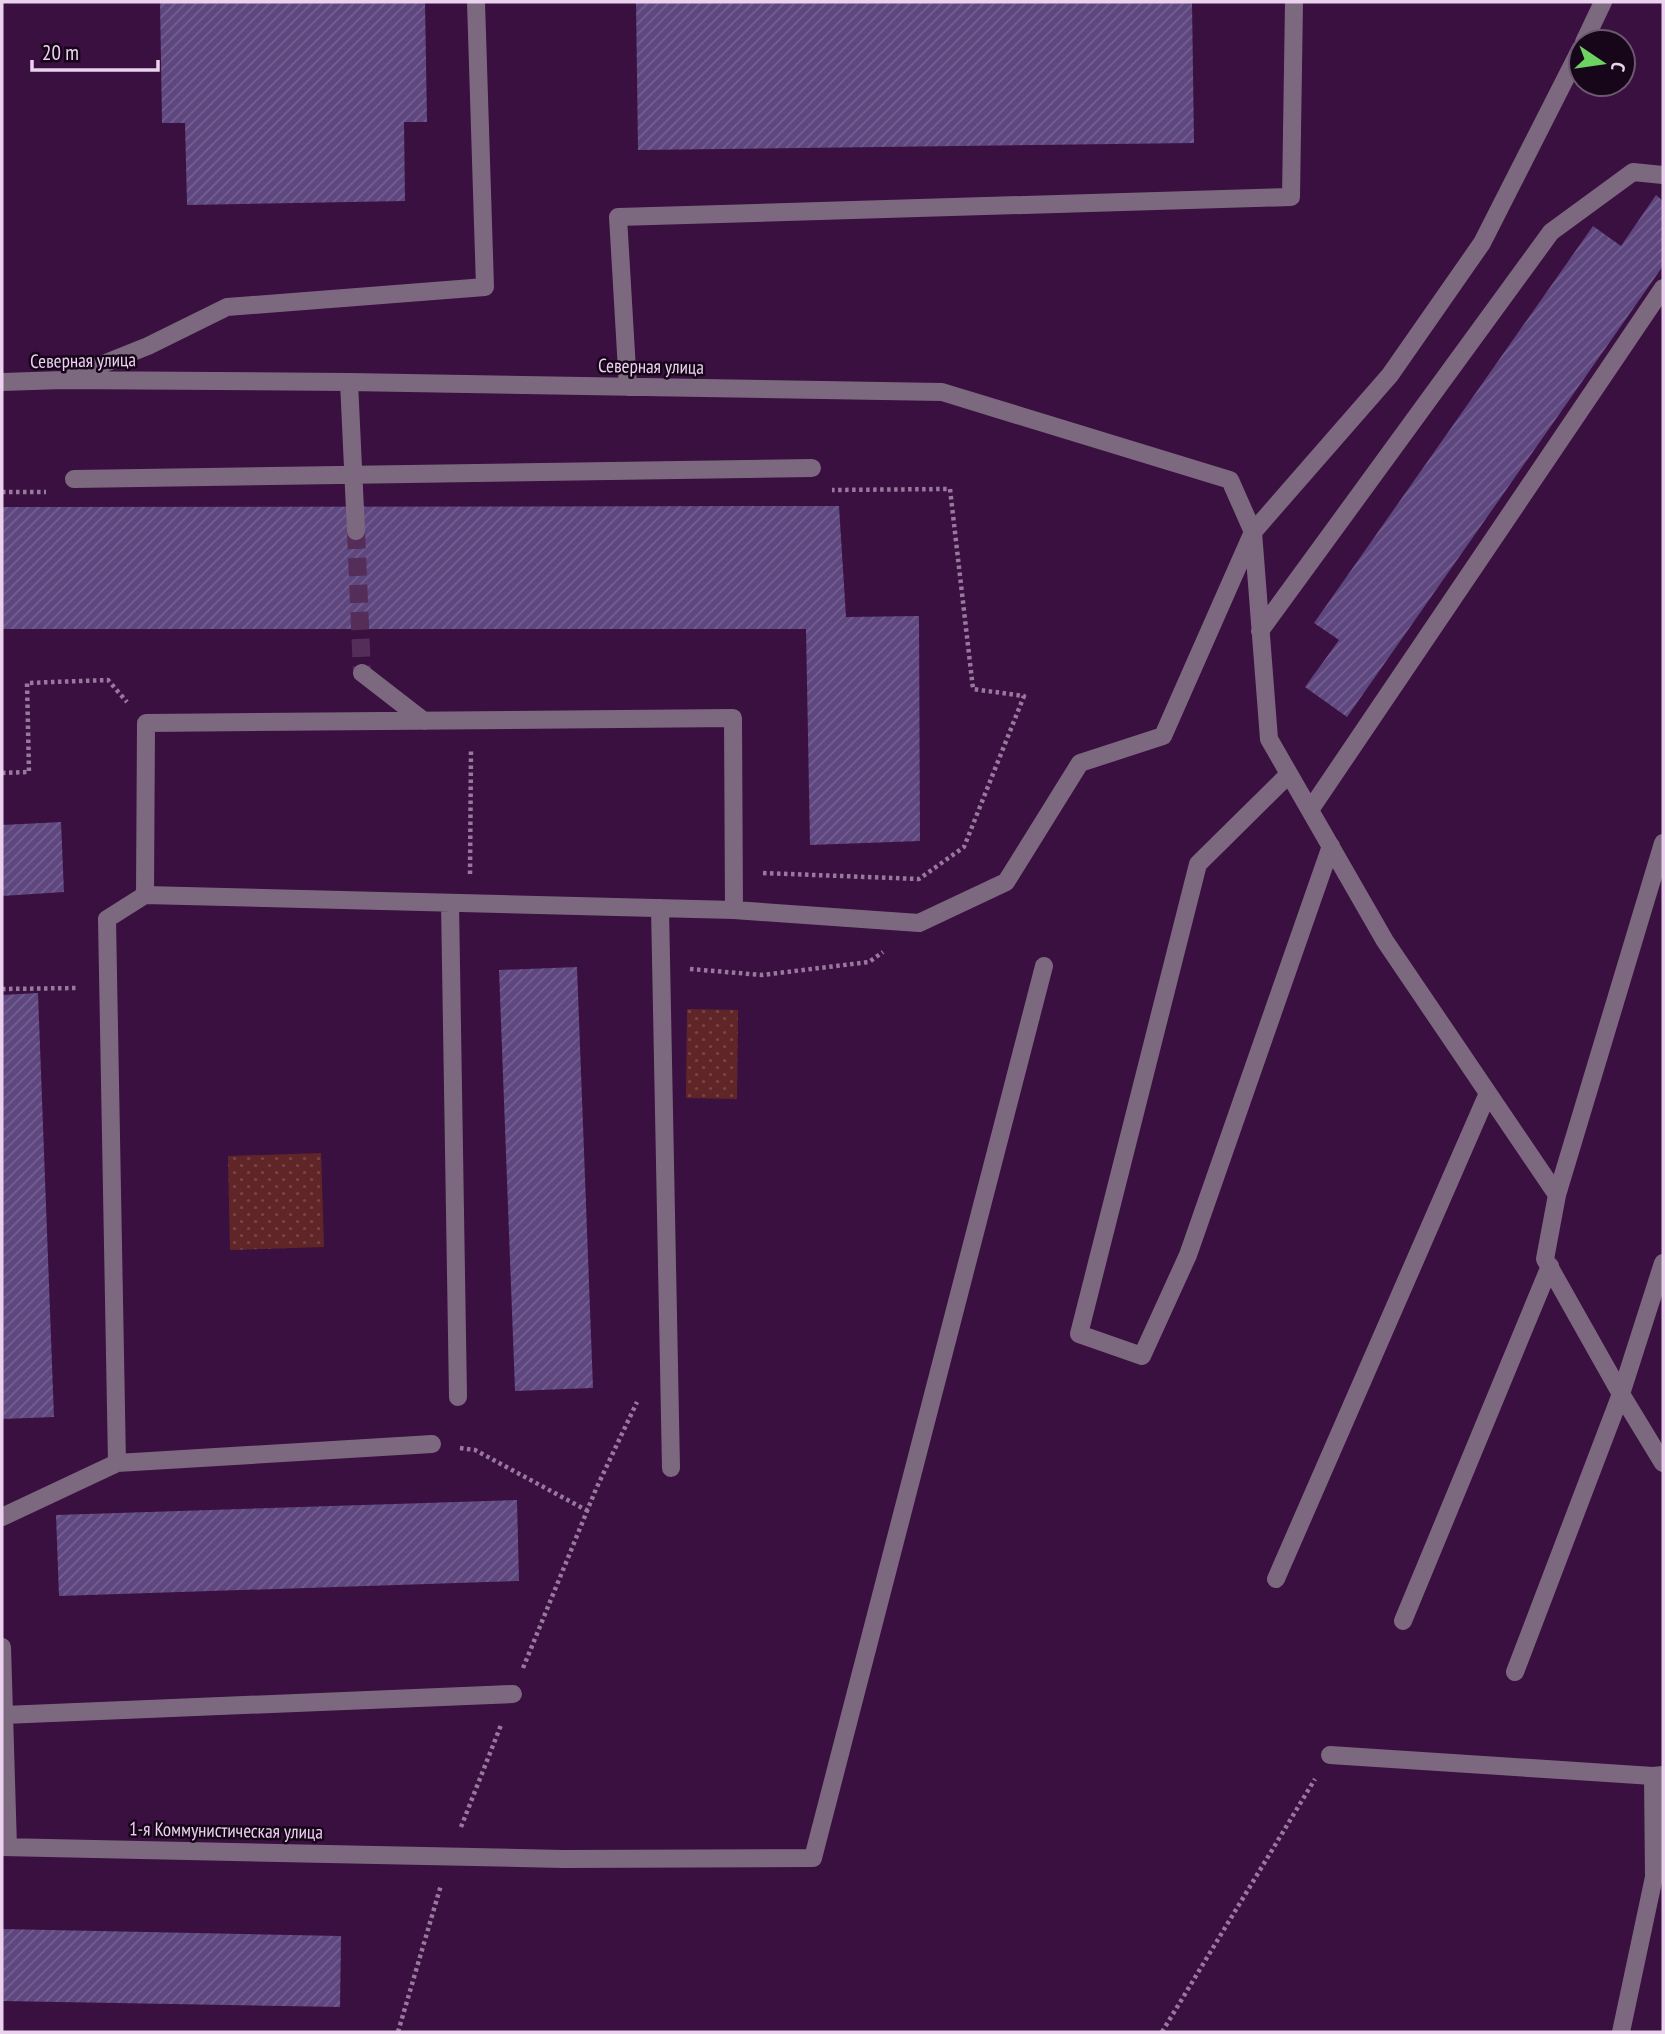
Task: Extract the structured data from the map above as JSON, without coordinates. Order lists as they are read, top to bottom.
{
  "streets": {
    "street": ["Северная улица", "1-я Коммунистическая улица"]
  },
  "scale_bar": "20 m",
  "north": "right"
}
